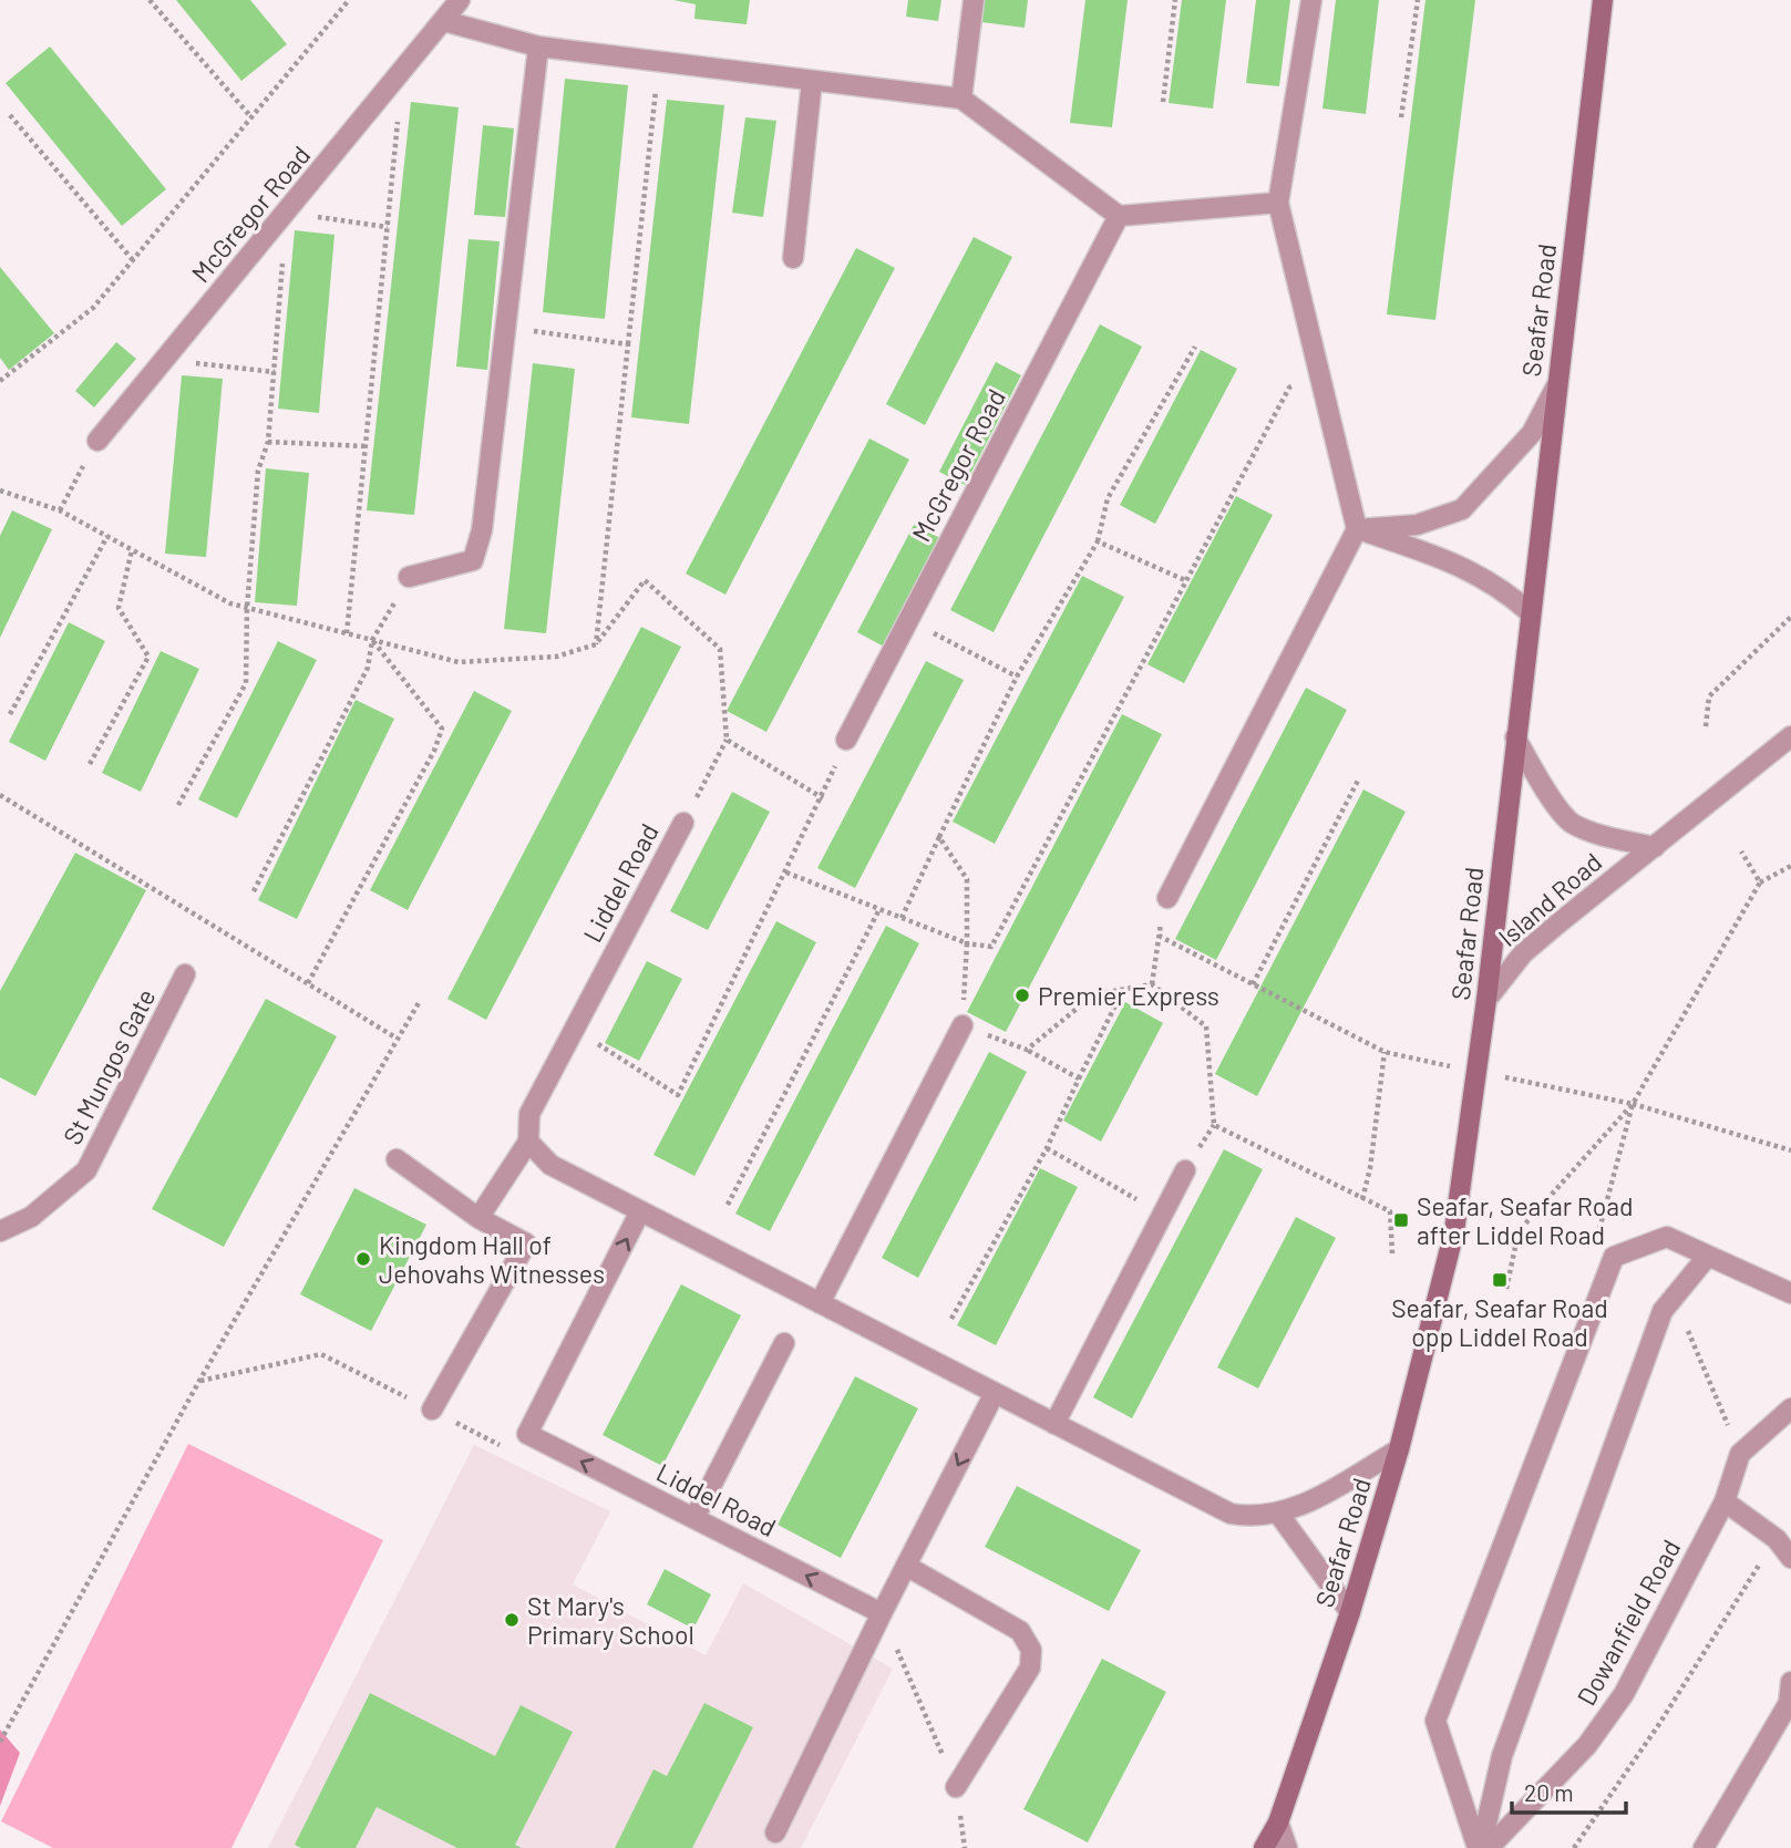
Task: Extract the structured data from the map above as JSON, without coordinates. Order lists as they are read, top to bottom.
{
  "streets": {
    "street": [
      "McGregor Road",
      "Seafar Road",
      "Liddel Road",
      "Island Road",
      "St Mungos Gate",
      "Dowanfield Road"
    ]
  },
  "crossings": [
    ["Seafar Road", "Island Road"]
  ],
  "one_way": ["Liddel Road"],
  "places": {
    "other": ["Premier Express", "Kingdom Hall of Jehovahs Witnesses", "St Mary's Primary School"],
    "transit": ["Seafar, Seafar Road after Liddel Road", "Seafar, Seafar Road opp Liddel Road"]
  },
  "scale_bar": "20 m"
}
